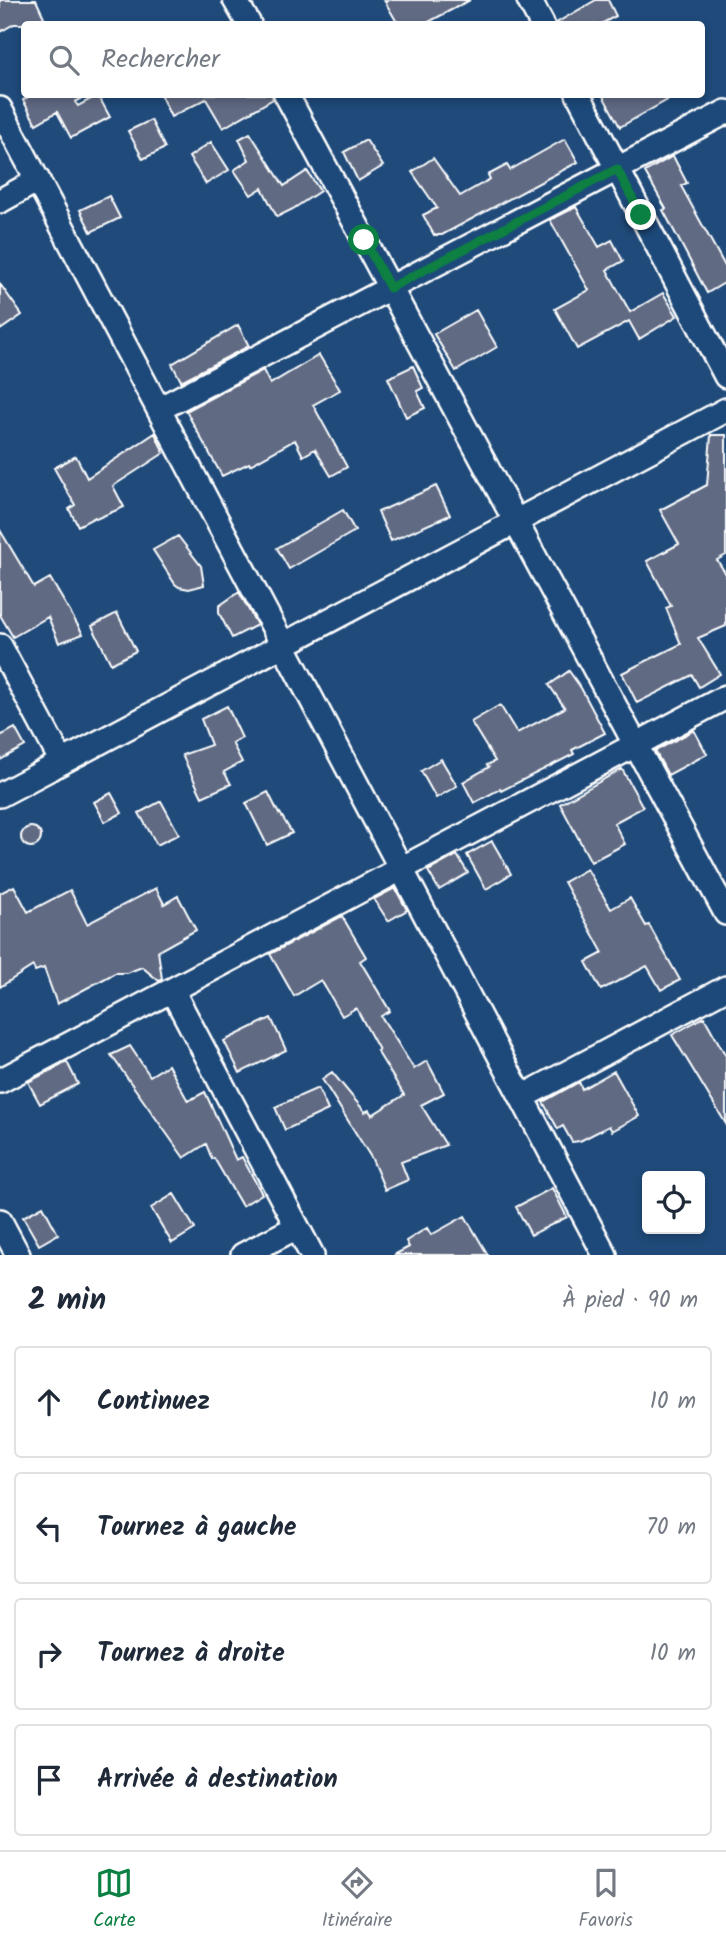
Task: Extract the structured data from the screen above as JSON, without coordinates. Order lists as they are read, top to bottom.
{
  "page": {
    "search": "Rechercher",
    "heading": ["2 min", "À pied · 90 m"],
    "list": [
      ["Continuez", "10 m"],
      ["Tournez à gauche", "70 m"],
      ["Tournez à droite", "10 m"],
      "Arrivée à destination"
    ],
    "nav": ["Carte", "Itinéraire", "Favoris"]
  }
}
